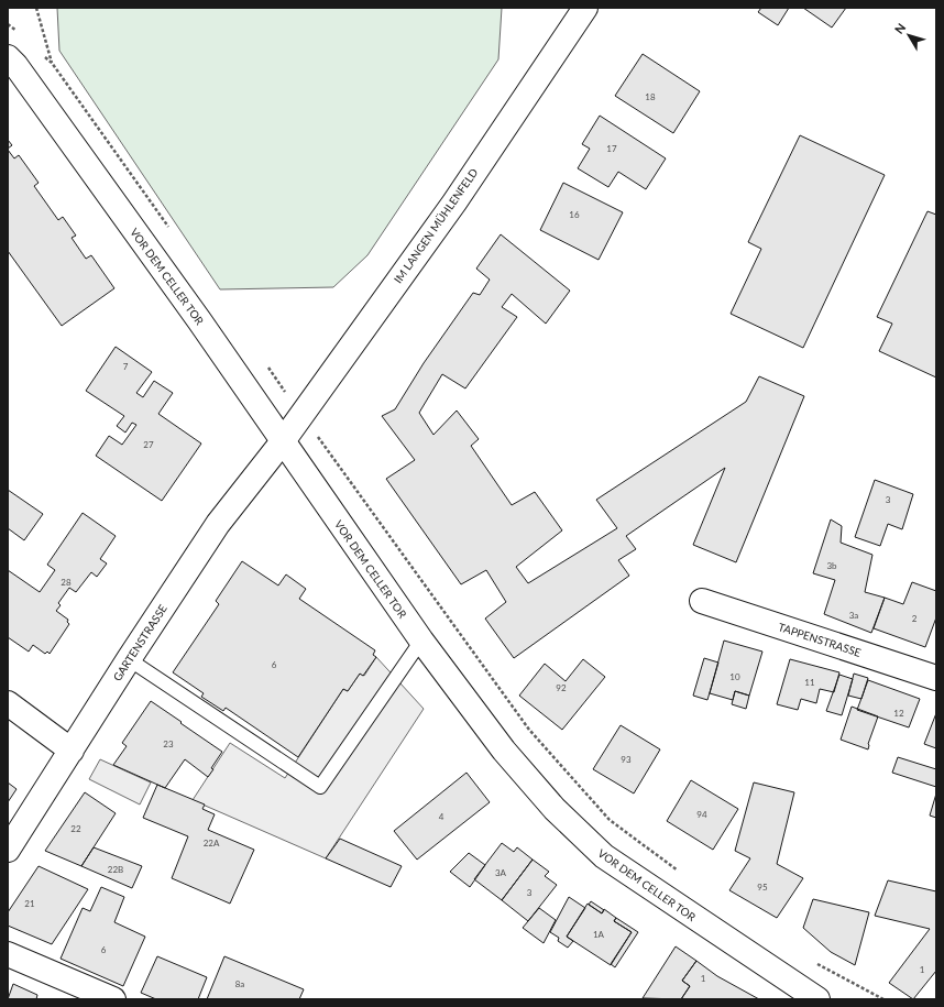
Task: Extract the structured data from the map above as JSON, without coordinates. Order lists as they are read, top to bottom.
{
  "streets": {
    "street": [
      "IM LANGEN MÜHLENFELD",
      "VOR DEM CELLER TOR",
      "TAPPENSTRASSE",
      "GARTENSTRASSE"
    ]
  },
  "crossings": [
    ["IM LANGEN MÜHLENFELD", "VOR DEM CELLER TOR"],
    ["IM LANGEN MÜHLENFELD", "GARTENSTRASSE"],
    ["VOR DEM CELLER TOR", "GARTENSTRASSE"]
  ],
  "house_numbers": [
    "18",
    "17",
    "16",
    "7",
    "27",
    "3",
    "3b",
    "28",
    "3a",
    "2",
    "6",
    "10",
    "11",
    "92",
    "12",
    "23",
    "93",
    "94",
    "4",
    "22",
    "22A",
    "22B",
    "3A",
    "95",
    "3",
    "21",
    "1A",
    "6",
    "1",
    "1",
    "8a"
  ],
  "north": "top left"
}
